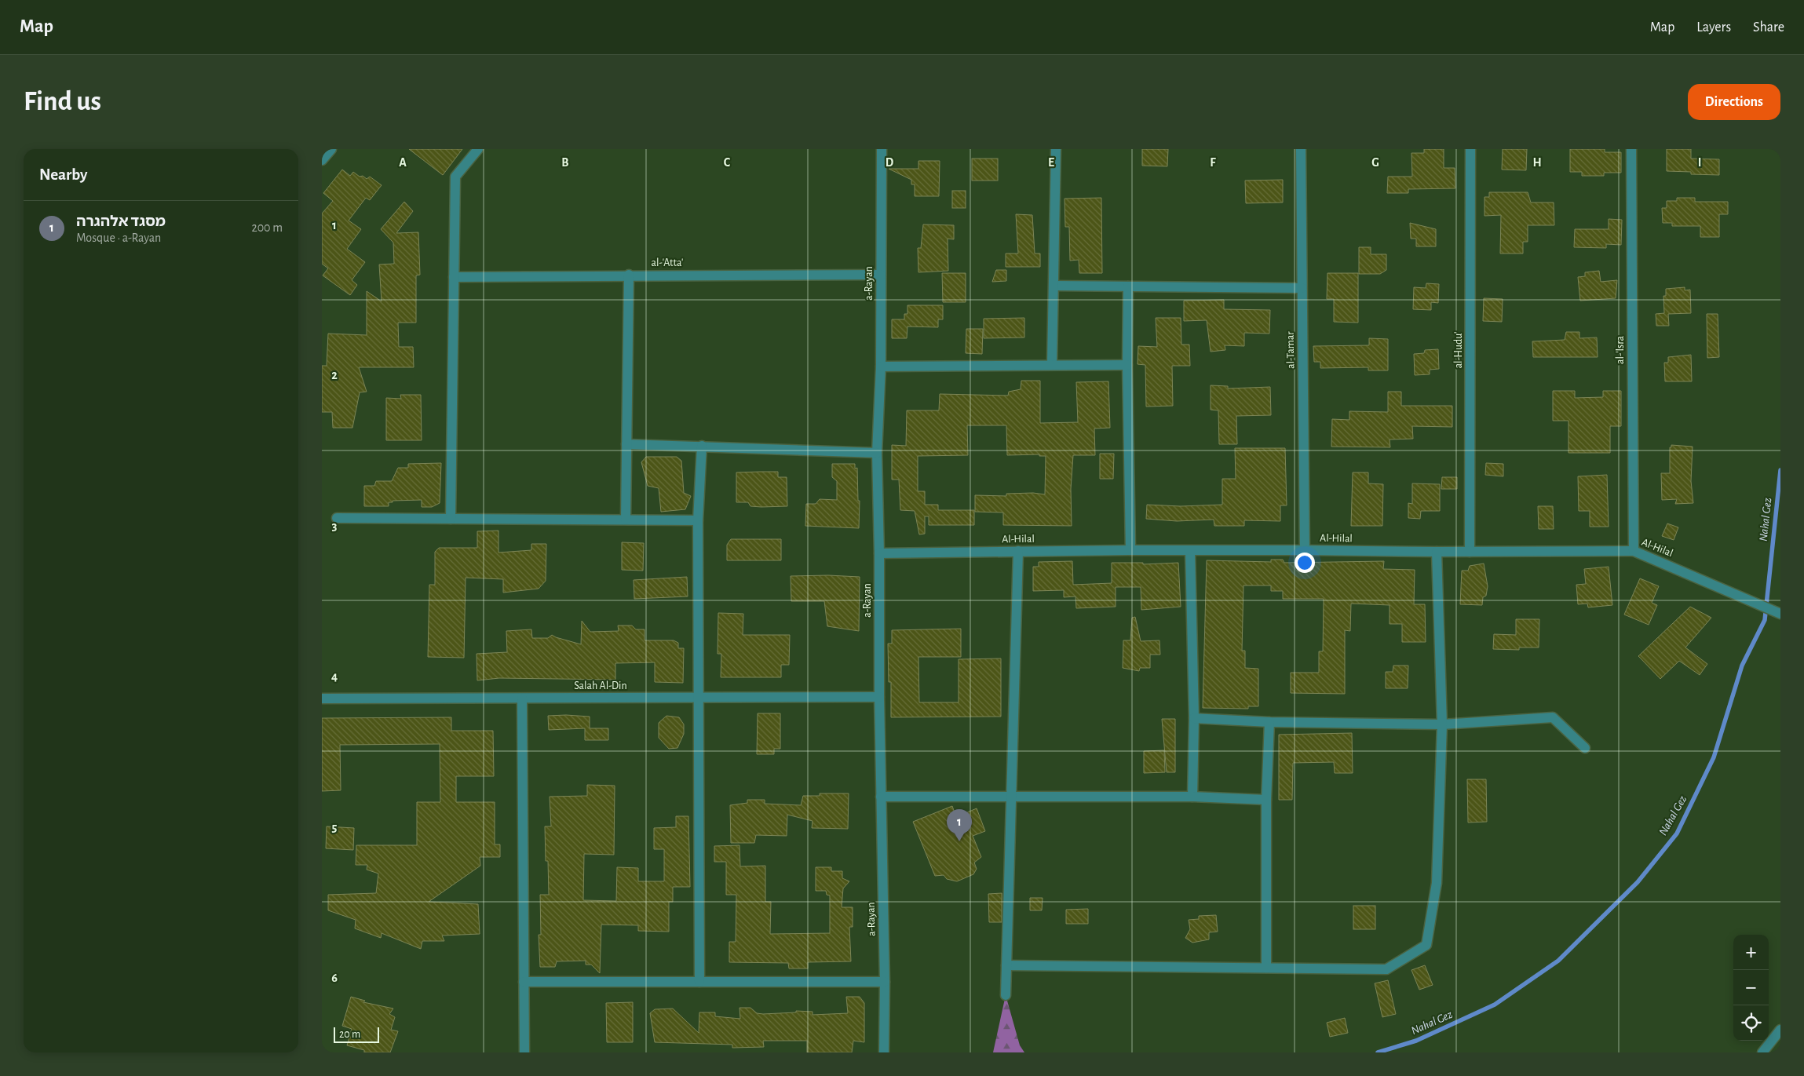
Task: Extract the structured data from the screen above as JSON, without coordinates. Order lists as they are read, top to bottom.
{
  "streets": {
    "street": [
      "al-'Atta'",
      "a-Rayan",
      "al-Tamar",
      "al-Hudu'",
      "al-'Isra",
      "Al-Hilal",
      "Salah Al-Din"
    ]
  },
  "crossings": [
    ["al-'Atta'", "a-Rayan"],
    ["a-Rayan", "Al-Hilal"],
    ["a-Rayan", "Salah Al-Din"],
    ["al-Tamar", "Al-Hilal"],
    ["al-Hudu'", "Al-Hilal"],
    ["al-'Isra", "Al-Hilal"]
  ],
  "water": ["Nahal Gez"],
  "scale_bar": "20 m",
  "page": {
    "header": "Map",
    "nav": ["Map", "Layers", "Share"],
    "buttons": "Directions",
    "title": "Find us",
    "heading": "Nearby",
    "list": [
      {
        "mark": "1",
        "name": "מסגד אלהגרה",
        "note": "Mosque · a-Rayan",
        "value": "200 m"
      }
    ],
    "pins": "1",
    "map_buttons": ["+", "−"],
    "scale": "20 m"
  },
  "grid": {
    "columns": [
      "A",
      "B",
      "C",
      "D",
      "E",
      "F",
      "G",
      "H",
      "I"
    ],
    "rows": [
      "1",
      "2",
      "3",
      "4",
      "5",
      "6"
    ]
  }
}
